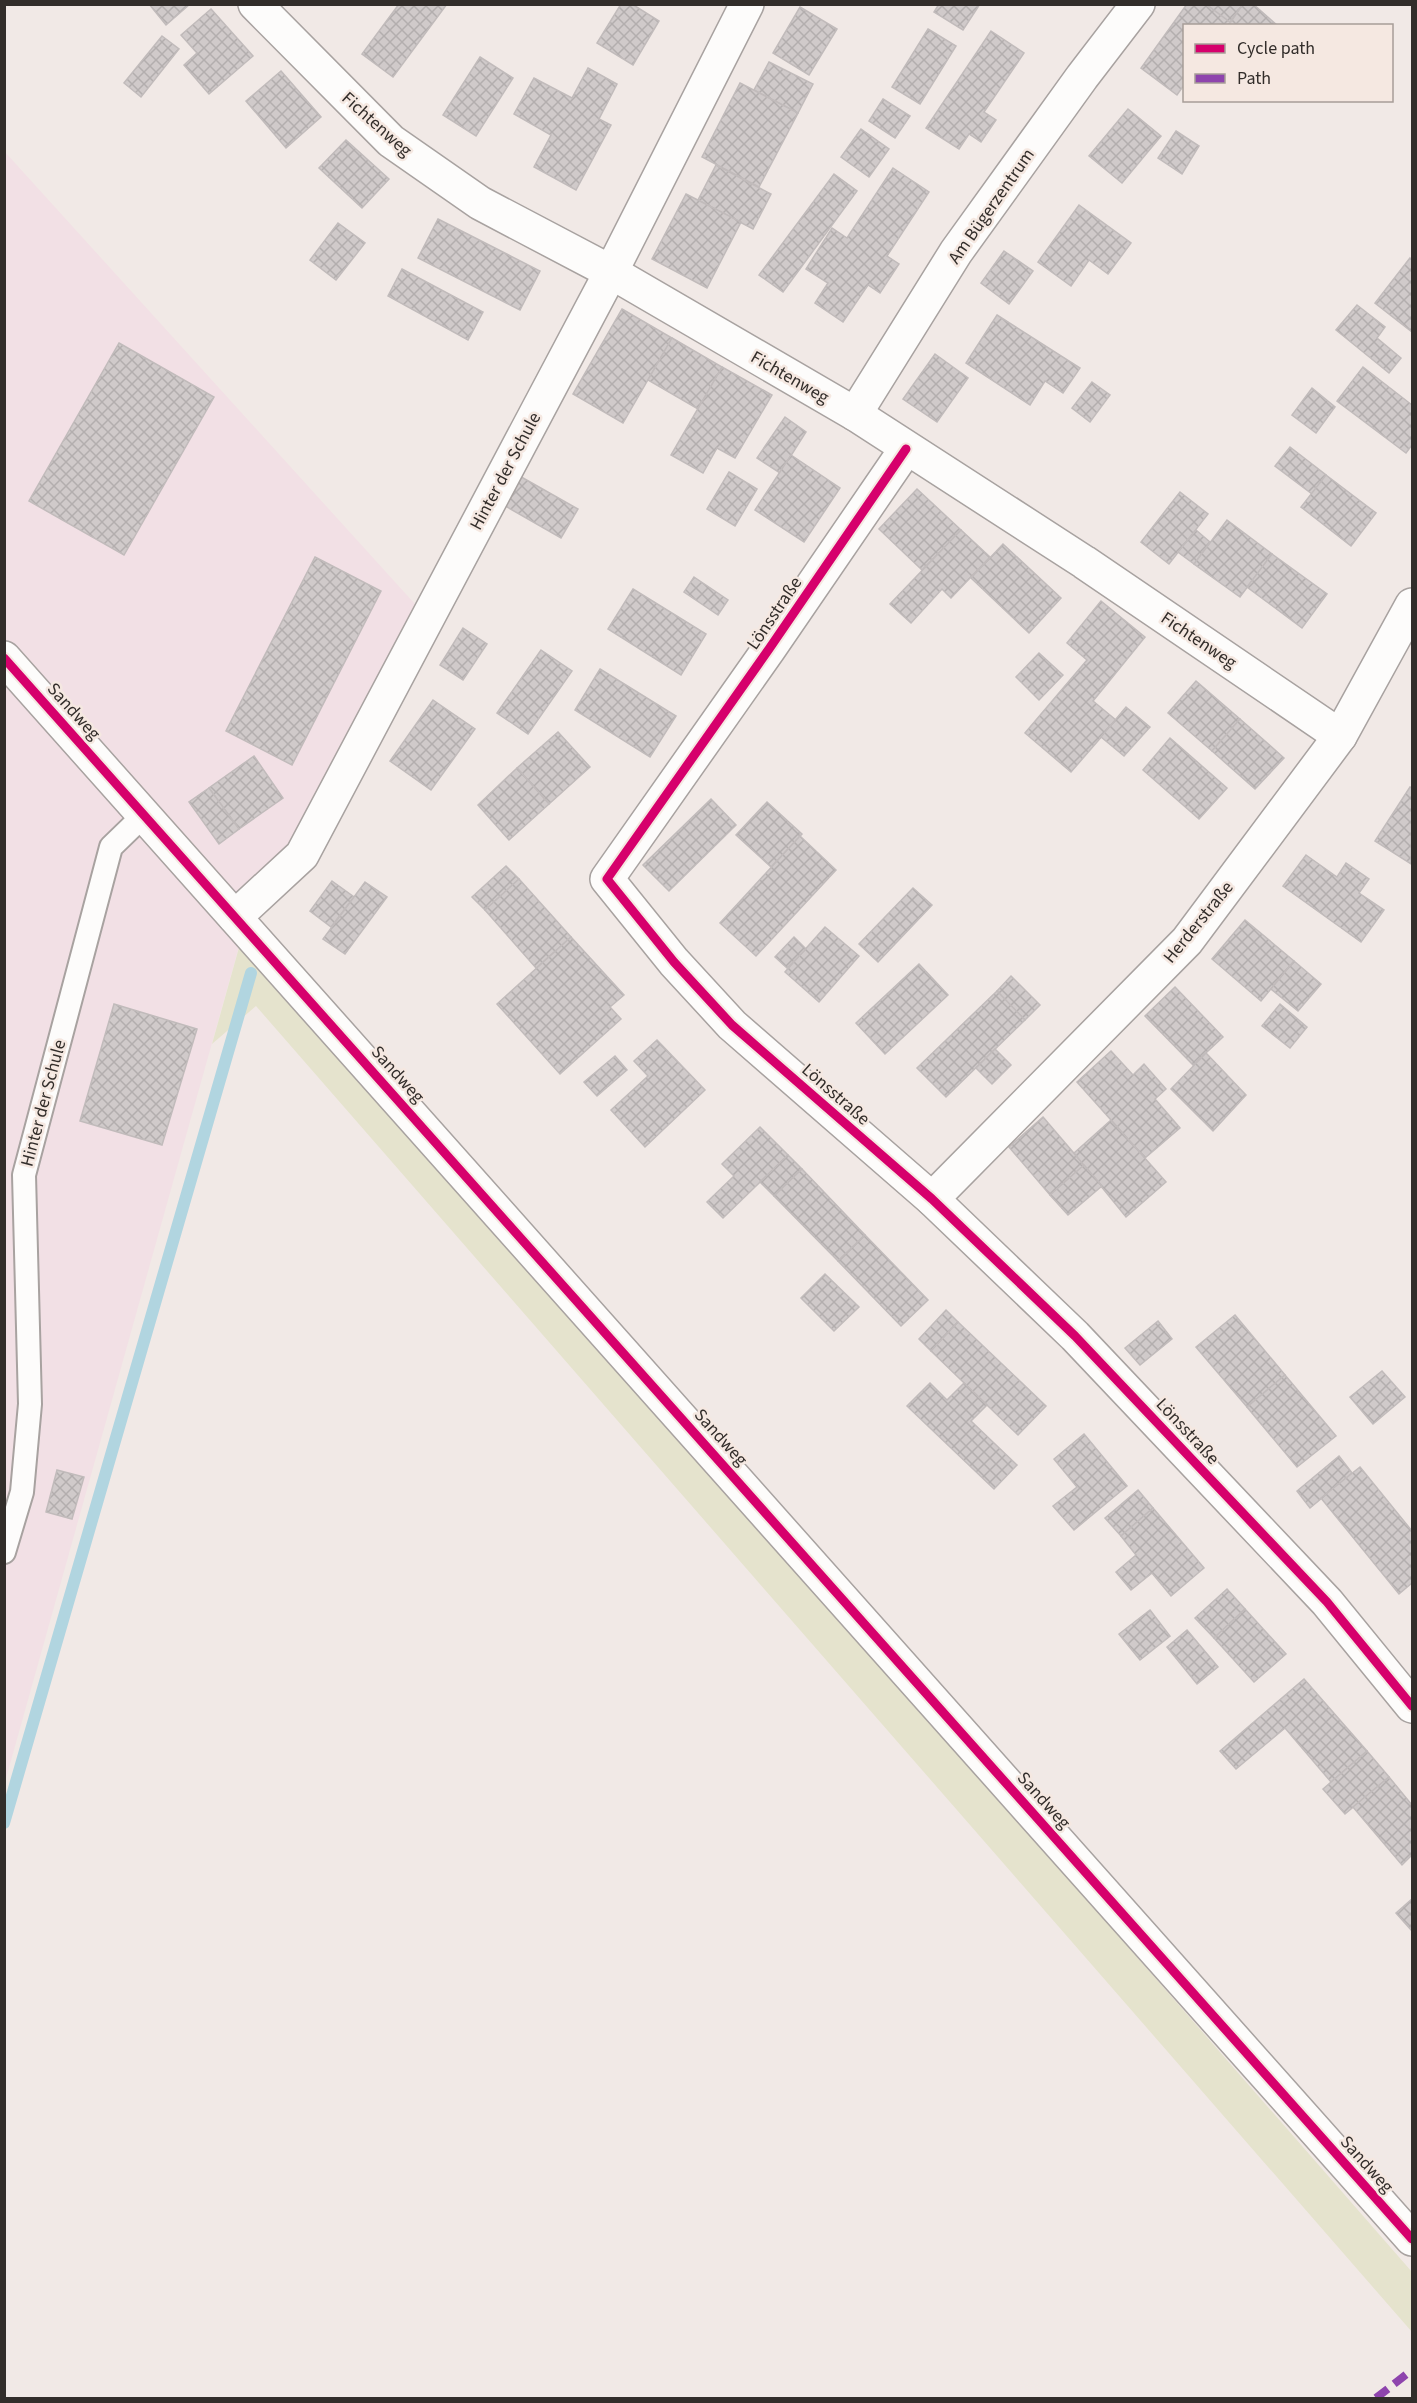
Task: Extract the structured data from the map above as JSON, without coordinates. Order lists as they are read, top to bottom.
{
  "streets": {
    "street": [
      "Fichtenweg",
      "Am Bügerzentrum",
      "Hinter der Schule",
      "Lönsstraße",
      "Sandweg",
      "Herderstraße"
    ]
  },
  "crossings": [
    ["Fichtenweg", "Am Bügerzentrum"],
    ["Fichtenweg", "Hinter der Schule"],
    ["Fichtenweg", "Lönsstraße"],
    ["Fichtenweg", "Herderstraße"],
    ["Hinter der Schule", "Sandweg"],
    ["Lönsstraße", "Herderstraße"]
  ],
  "legend": ["Cycle path", "Path"]
}
